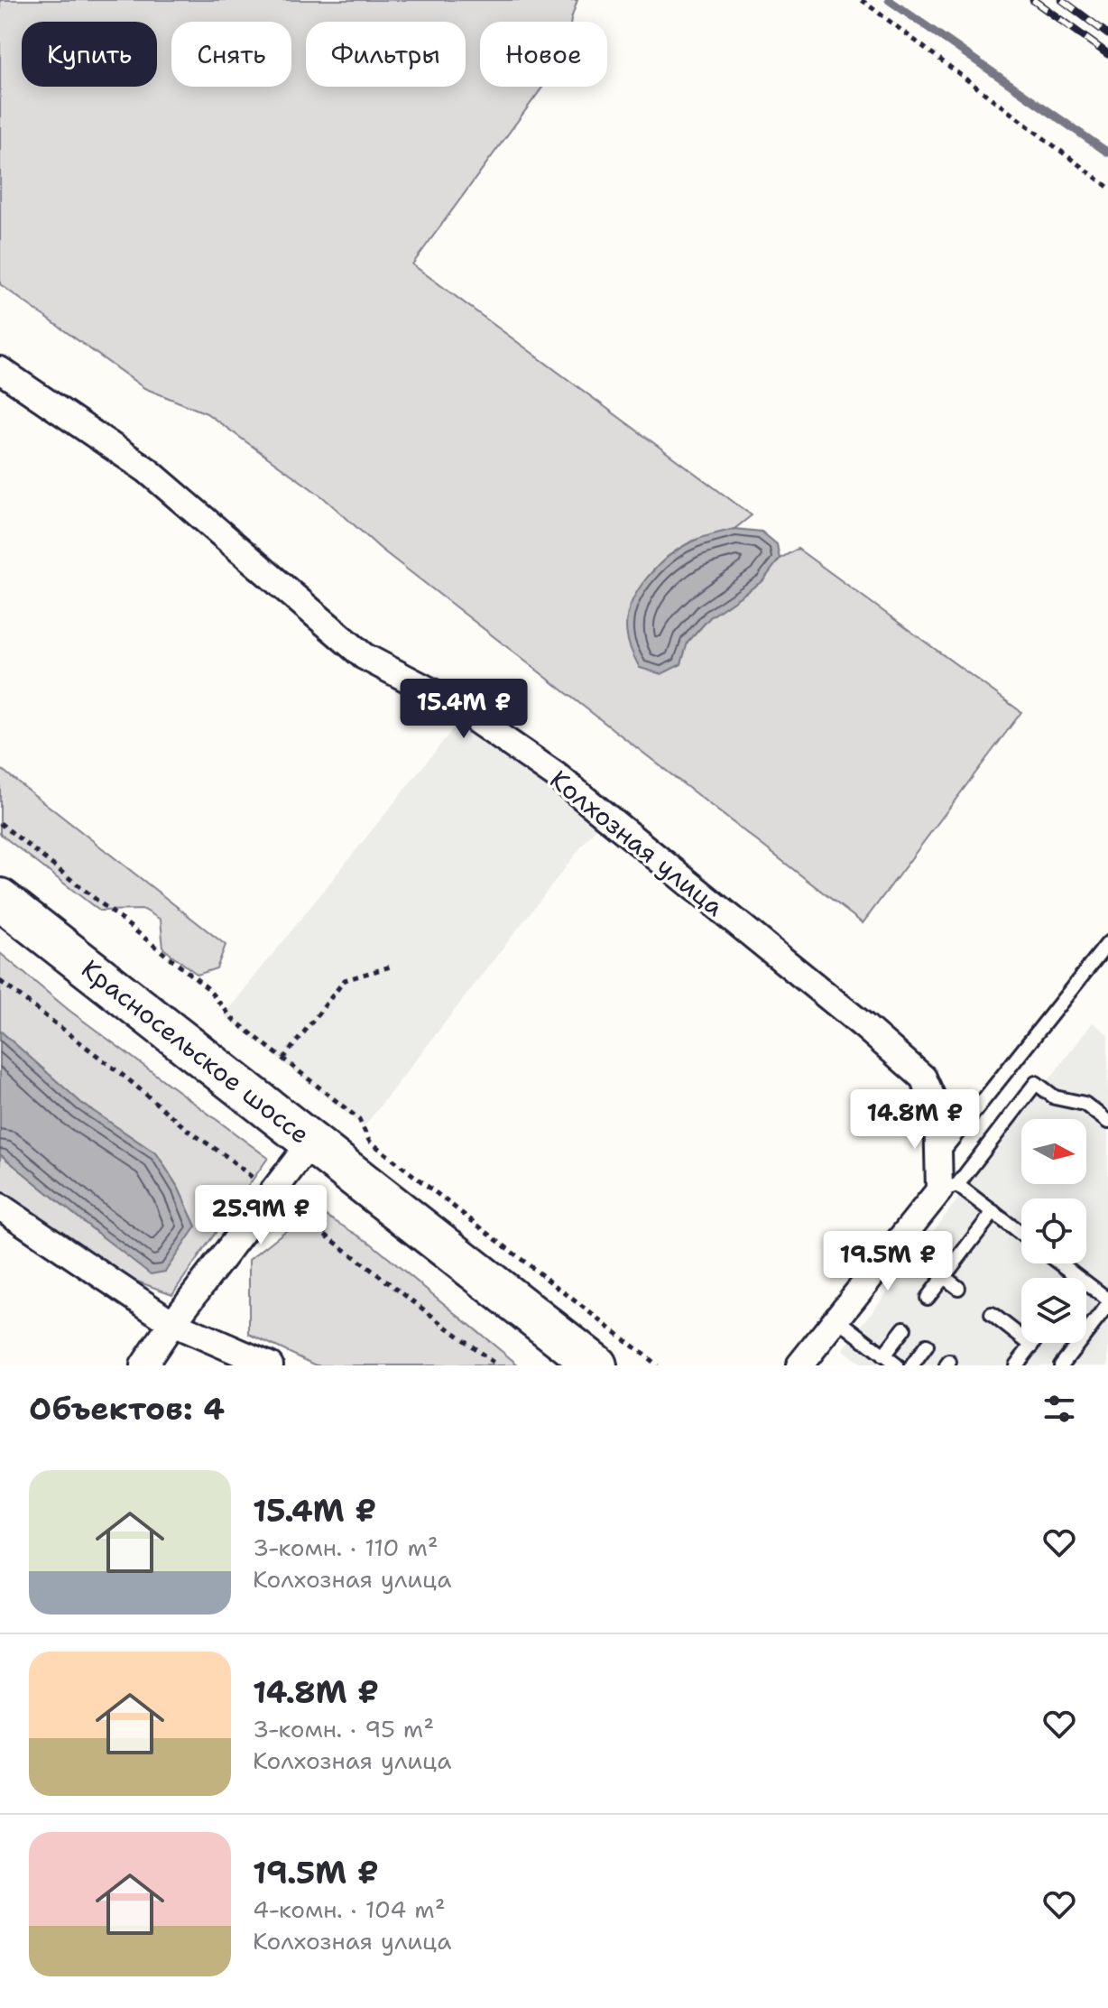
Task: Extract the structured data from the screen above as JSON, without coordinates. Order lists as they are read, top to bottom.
{
  "streets": {
    "highway": ["Красносельское шоссе"],
    "street": ["Колхозная улица"]
  },
  "north": "right",
  "page": {
    "chip": [
      "Купить",
      "Снять",
      "Фильтры",
      "Новое"
    ],
    "price": [
      "15.4M ₽",
      "14.8M ₽",
      "25.9M ₽",
      "19.5M ₽"
    ],
    "heading": "Объектов: 4",
    "list": [
      {
        "name": "15.4M ₽",
        "note": "3-комн. · 110 m² · Колхозная улица"
      },
      {
        "name": "14.8M ₽",
        "note": "3-комн. · 95 m² · Колхозная улица"
      },
      {
        "name": "19.5M ₽",
        "note": "4-комн. · 104 m² · Колхозная улица"
      }
    ]
  }
}
